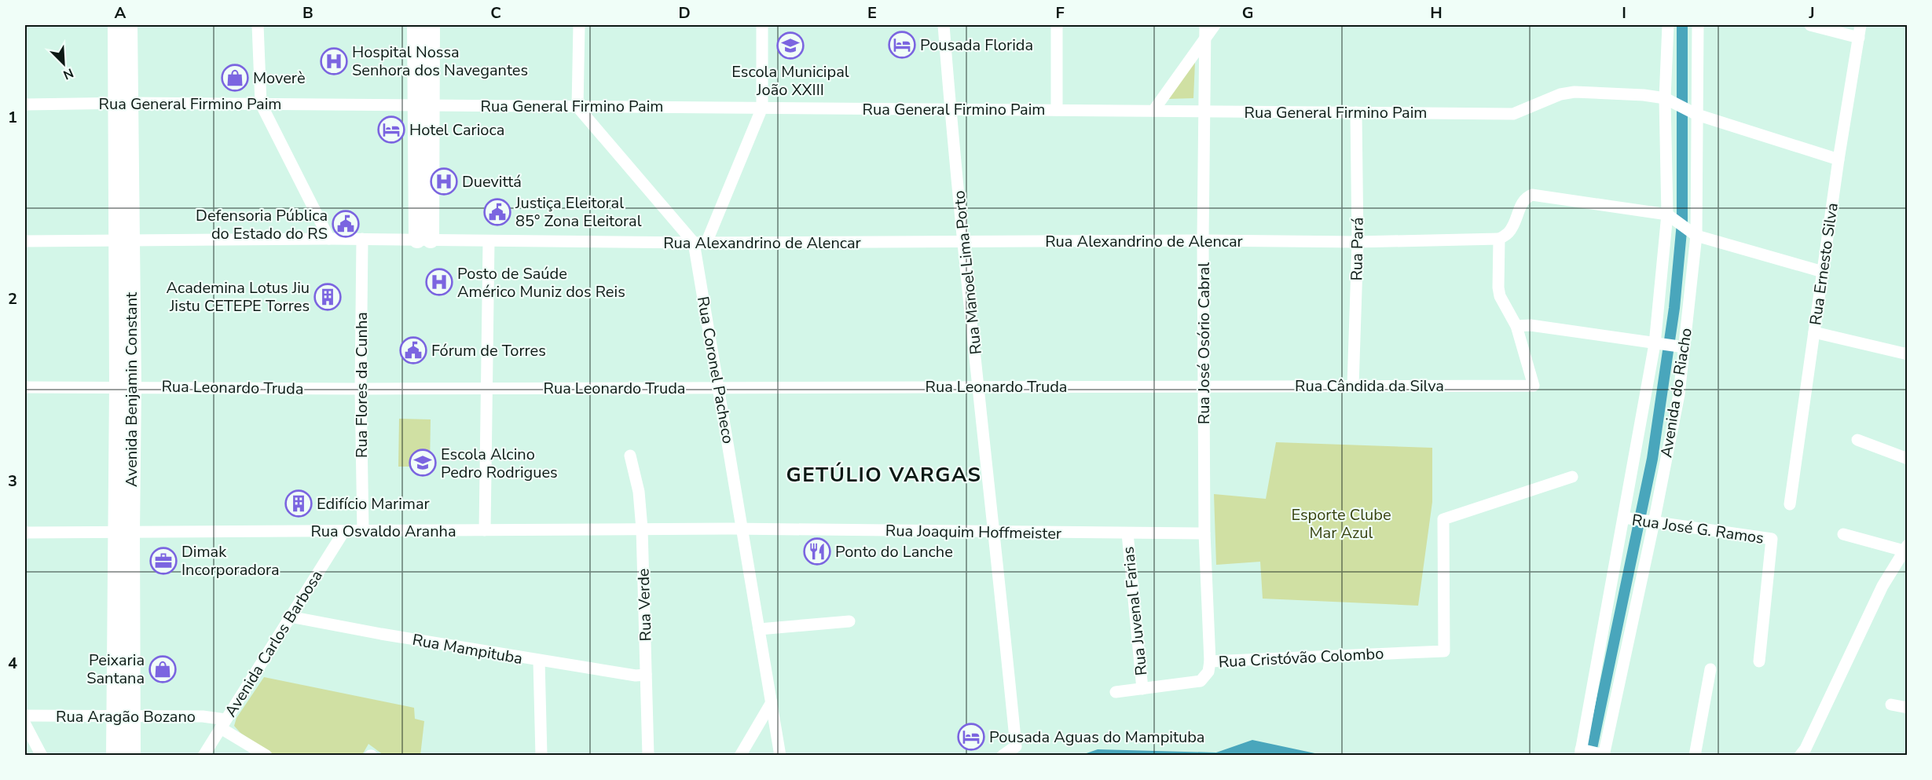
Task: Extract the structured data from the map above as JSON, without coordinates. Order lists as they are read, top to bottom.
{
  "streets": {
    "main road": ["Avenida Benjamin Constant"],
    "street": [
      "Rua General Firmino Paim",
      "Rua Alexandrino de Alencar",
      "Rua Pará",
      "Rua Ernesto Silva",
      "Rua Manoel Lima Porto",
      "Rua José Osório Cabral",
      "Rua Coronel Pacheco",
      "Rua Flores da Cunha",
      "Rua Cândida da Silva",
      "Rua Leonardo Truda",
      "Avenida do Riacho",
      "Rua José G. Ramos",
      "Rua Osvaldo Aranha",
      "Rua Joaquim Hoffmeister",
      "Rua Verde",
      "Rua Juvenal Farias",
      "Avenida Carlos Barbosa",
      "Rua Mampituba",
      "Rua Cristóvão Colombo",
      "Rua Aragão Bozano"
    ]
  },
  "crossings": [
    ["Rua General Firmino Paim", "Rua Pará"],
    ["Rua General Firmino Paim", "Rua Ernesto Silva"],
    ["Rua General Firmino Paim", "Rua Manoel Lima Porto"],
    ["Rua General Firmino Paim", "Rua José Osório Cabral"],
    ["Rua General Firmino Paim", "Avenida Benjamin Constant"],
    ["Rua General Firmino Paim", "Avenida do Riacho"],
    ["Rua Alexandrino de Alencar", "Rua Pará"],
    ["Rua Alexandrino de Alencar", "Rua Manoel Lima Porto"],
    ["Rua Alexandrino de Alencar", "Rua José Osório Cabral"],
    ["Rua Alexandrino de Alencar", "Rua Coronel Pacheco"],
    ["Rua Alexandrino de Alencar", "Rua Flores da Cunha"],
    ["Rua Alexandrino de Alencar", "Avenida Benjamin Constant"],
    ["Rua Pará", "Rua Cândida da Silva"],
    ["Rua Manoel Lima Porto", "Rua Leonardo Truda"],
    ["Rua Manoel Lima Porto", "Rua Joaquim Hoffmeister"],
    ["Rua José Osório Cabral", "Rua Cândida da Silva"],
    ["Rua José Osório Cabral", "Rua Leonardo Truda"],
    ["Rua José Osório Cabral", "Rua Joaquim Hoffmeister"],
    ["Rua José Osório Cabral", "Rua Cristóvão Colombo"],
    ["Rua Coronel Pacheco", "Rua Leonardo Truda"],
    ["Rua Coronel Pacheco", "Rua Osvaldo Aranha"],
    ["Rua Coronel Pacheco", "Rua Joaquim Hoffmeister"],
    ["Rua Flores da Cunha", "Rua Leonardo Truda"],
    ["Rua Flores da Cunha", "Rua Osvaldo Aranha"],
    ["Rua Cândida da Silva", "Rua Leonardo Truda"],
    ["Rua Leonardo Truda", "Avenida Benjamin Constant"],
    ["Avenida Benjamin Constant", "Rua Osvaldo Aranha"],
    ["Avenida Benjamin Constant", "Rua Aragão Bozano"],
    ["Avenida do Riacho", "Rua José G. Ramos"],
    ["Rua Osvaldo Aranha", "Rua Joaquim Hoffmeister"],
    ["Rua Osvaldo Aranha", "Rua Verde"],
    ["Rua Osvaldo Aranha", "Avenida Carlos Barbosa"],
    ["Rua Joaquim Hoffmeister", "Rua Juvenal Farias"],
    ["Rua Verde", "Rua Mampituba"],
    ["Rua Juvenal Farias", "Rua Cristóvão Colombo"],
    ["Avenida Carlos Barbosa", "Rua Mampituba"],
    ["Avenida Carlos Barbosa", "Rua Aragão Bozano"]
  ],
  "districts": ["GETÚLIO VARGAS"],
  "parks": ["Esporte Clube Mar Azul"],
  "places": {
    "hotel": ["Pousada Florida", "Hotel Carioca", "Pousada Aguas do Mampituba"],
    "school or university": ["Escola Municipal João XXIII", "Escola Alcino Pedro Rodrigues"],
    "hospital": ["Hospital Nossa Senhora dos Navegantes", "Duevittá", "Posto de Saúde Américo Muniz dos Reis"],
    "shop": ["Moverè", "Peixaria Santana"],
    "public building": ["Justiça Eleitoral 85° Zona Eleitoral", "Defensoria Pública do Estado do RS", "Fórum de Torres"],
    "building": ["Academina Lotus Jiu Jistu CETEPE Torres", "Edifício Marimar"],
    "restaurant": ["Ponto do Lanche"],
    "office": ["Dimak Incorporadora"]
  },
  "north": "bottom right",
  "grid": {
    "columns": [
      "A",
      "B",
      "C",
      "D",
      "E",
      "F",
      "G",
      "H",
      "I",
      "J"
    ],
    "rows": [
      "1",
      "2",
      "3",
      "4"
    ]
  }
}
